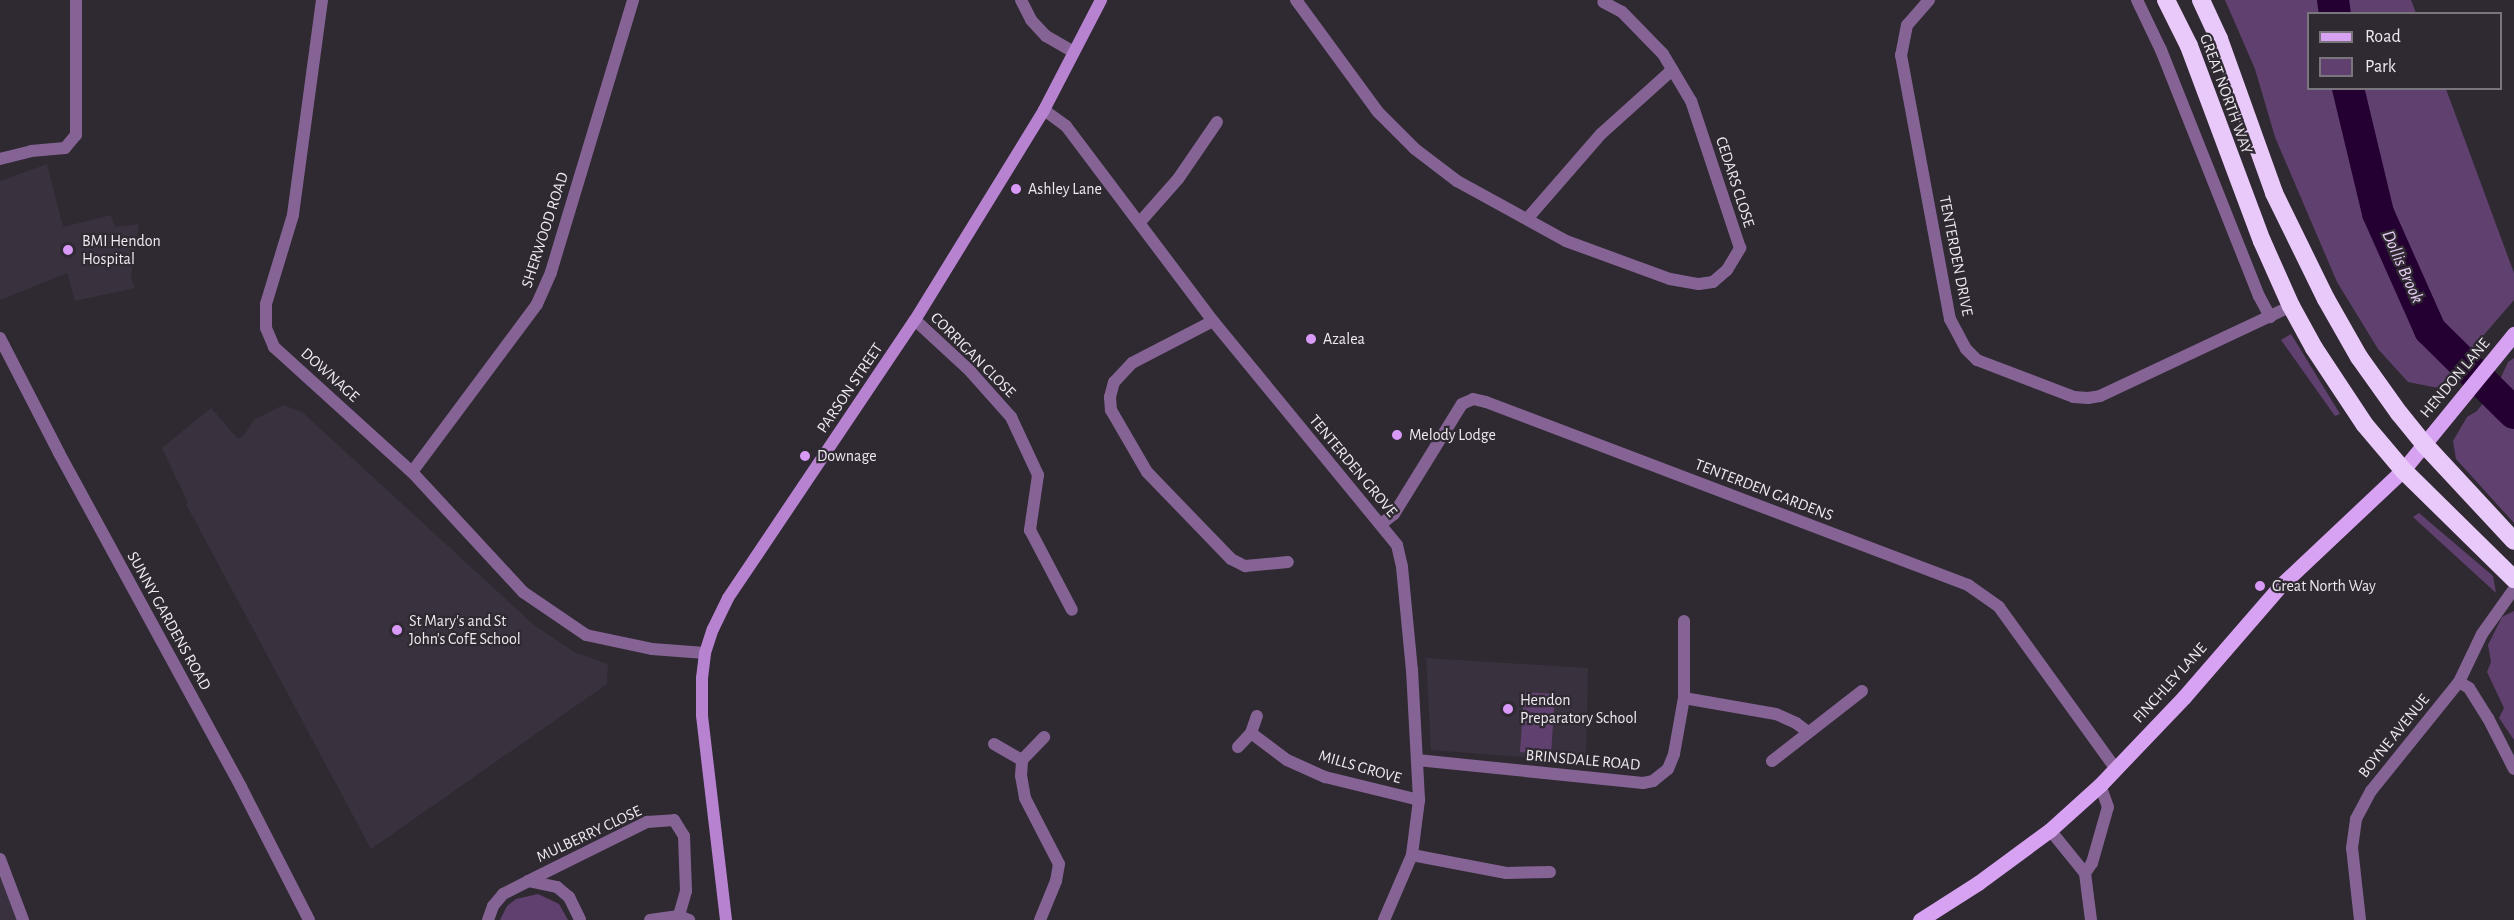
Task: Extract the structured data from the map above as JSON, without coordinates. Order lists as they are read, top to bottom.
{
  "streets": {
    "highway": ["GREAT NORTH WAY"],
    "main road": ["HENDON LANE", "PARSON STREET", "FINCHLEY LANE"],
    "street": [
      "CEDARS CLOSE",
      "SHERWOOD ROAD",
      "TENTERDEN DRIVE",
      "CORRIGAN CLOSE",
      "DOWNAGE",
      "TENTERDEN GROVE",
      "TENTERDEN GARDENS",
      "SUNNY GARDENS ROAD",
      "BOYNE AVENUE",
      "BRINSDALE ROAD",
      "MILLS GROVE",
      "MULBERRY CLOSE"
    ]
  },
  "crossings": [
    ["GREAT NORTH WAY", "TENTERDEN DRIVE"],
    ["GREAT NORTH WAY", "HENDON LANE"],
    ["GREAT NORTH WAY", "FINCHLEY LANE"],
    ["SHERWOOD ROAD", "DOWNAGE"],
    ["CORRIGAN CLOSE", "PARSON STREET"],
    ["DOWNAGE", "PARSON STREET"],
    ["HENDON LANE", "FINCHLEY LANE"],
    ["PARSON STREET", "TENTERDEN GROVE"],
    ["TENTERDEN GROVE", "TENTERDEN GARDENS"],
    ["TENTERDEN GROVE", "BRINSDALE ROAD"],
    ["TENTERDEN GROVE", "MILLS GROVE"],
    ["TENTERDEN GARDENS", "FINCHLEY LANE"]
  ],
  "water": ["Dollis Brook"],
  "places": [
    "Ashley Lane",
    "BMI Hendon Hospital",
    "Azalea",
    "Melody Lodge",
    "Downage",
    "Great North Way",
    "St Mary's and St John's CofE School",
    "Hendon Preparatory School"
  ],
  "legend": ["Road", "Park"]
}
